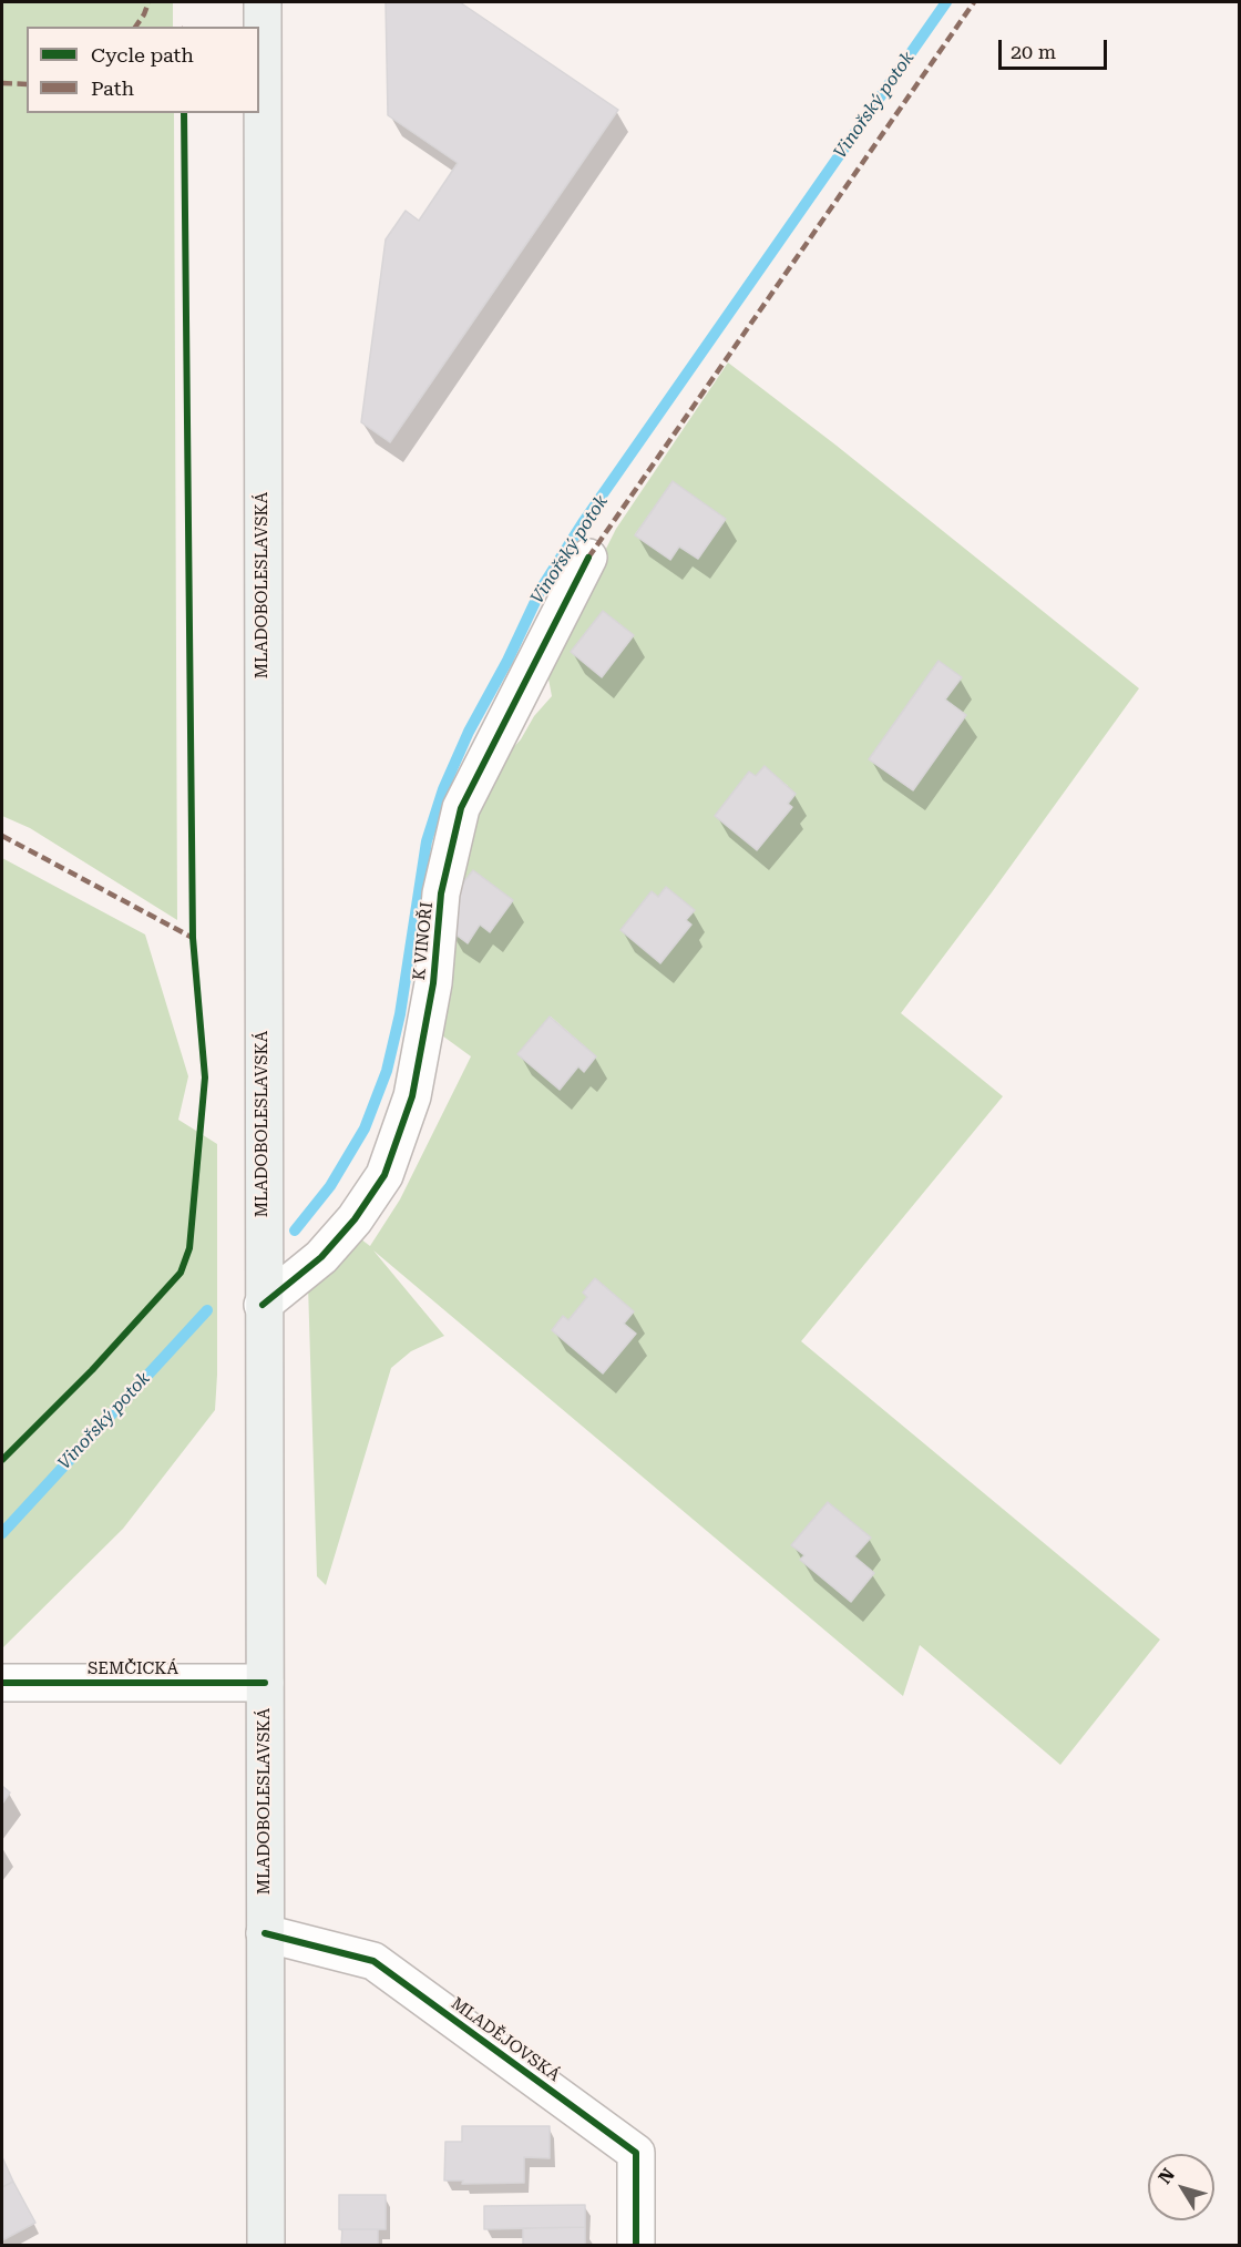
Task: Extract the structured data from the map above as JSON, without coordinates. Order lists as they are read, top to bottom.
{
  "streets": {
    "main road": ["MLADOBOLESLAVSKÁ"],
    "street": ["K VINOŘI", "SEMČICKÁ", "MLADĚJOVSKÁ"]
  },
  "crossings": [
    ["MLADOBOLESLAVSKÁ", "K VINOŘI"],
    ["MLADOBOLESLAVSKÁ", "SEMČICKÁ"],
    ["MLADOBOLESLAVSKÁ", "MLADĚJOVSKÁ"]
  ],
  "water": ["Vinořský potok"],
  "legend": ["Cycle path", "Path"],
  "scale_bar": "20 m",
  "north": "top left"
}
